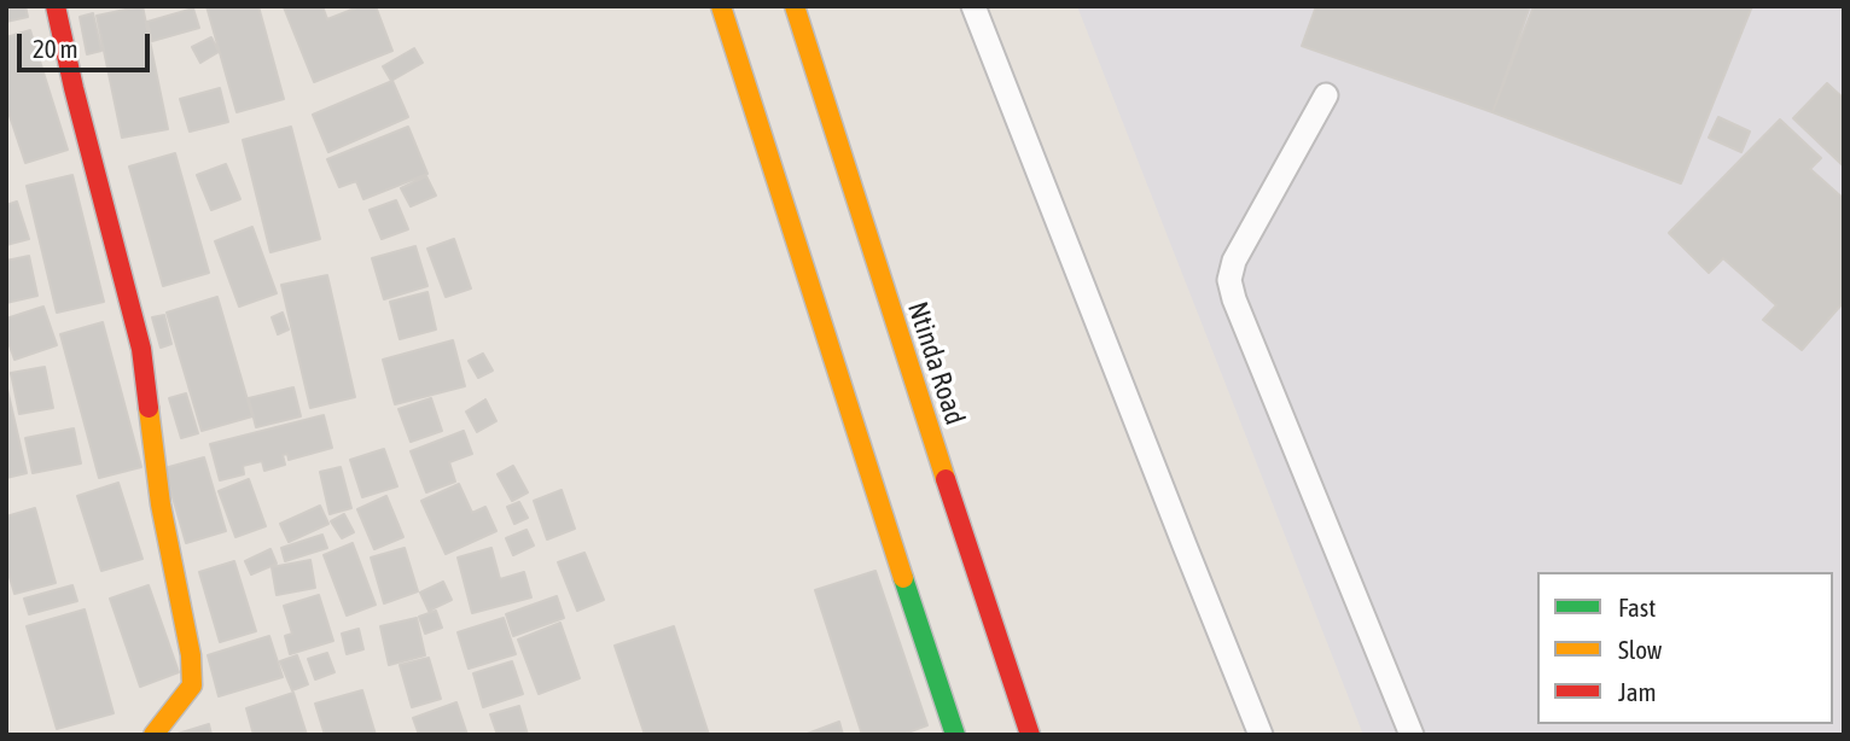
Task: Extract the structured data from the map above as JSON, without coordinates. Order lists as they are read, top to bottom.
{
  "streets": {
    "main road": ["Ntinda Road"]
  },
  "legend": ["Fast", "Slow", "Jam"],
  "scale_bar": "20 m"
}
